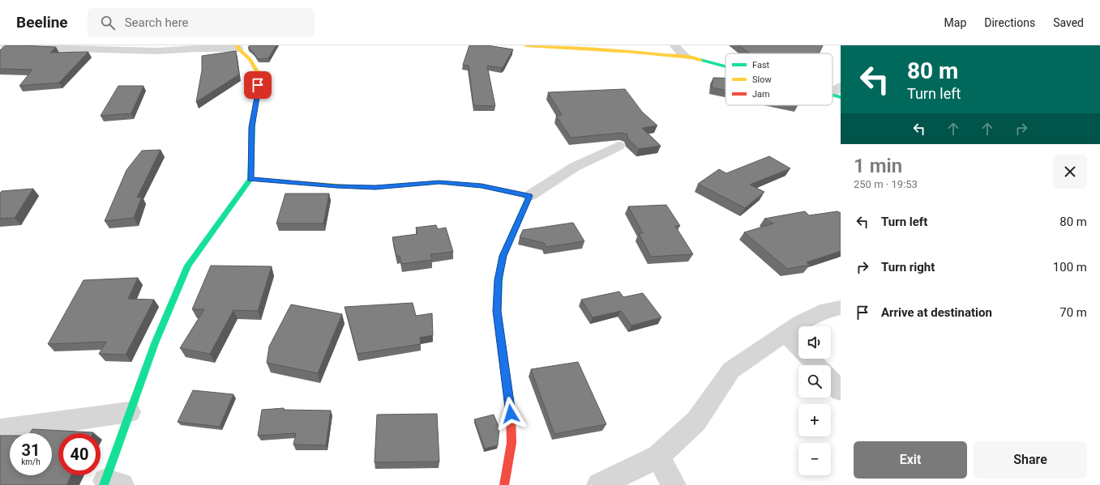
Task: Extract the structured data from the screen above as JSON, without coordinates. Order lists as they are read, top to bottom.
{
  "legend": ["Fast", "Slow", "Jam"],
  "page": {
    "header": "Beeline",
    "search": "Search here",
    "nav": ["Map", "Directions", "Saved"],
    "turn": ["80 m", "Turn left"],
    "heading": ["1 min", "250 m · 19:53"],
    "list": [
      {
        "name": "Turn left",
        "value": "80 m"
      },
      {
        "name": "Turn right",
        "value": "100 m"
      },
      {
        "name": "Arrive at destination",
        "value": "70 m"
      }
    ],
    "map_buttons": ["+", "−"],
    "speed": "31 km/h",
    "limit": "40",
    "buttons": ["Exit", "Share"]
  }
}
